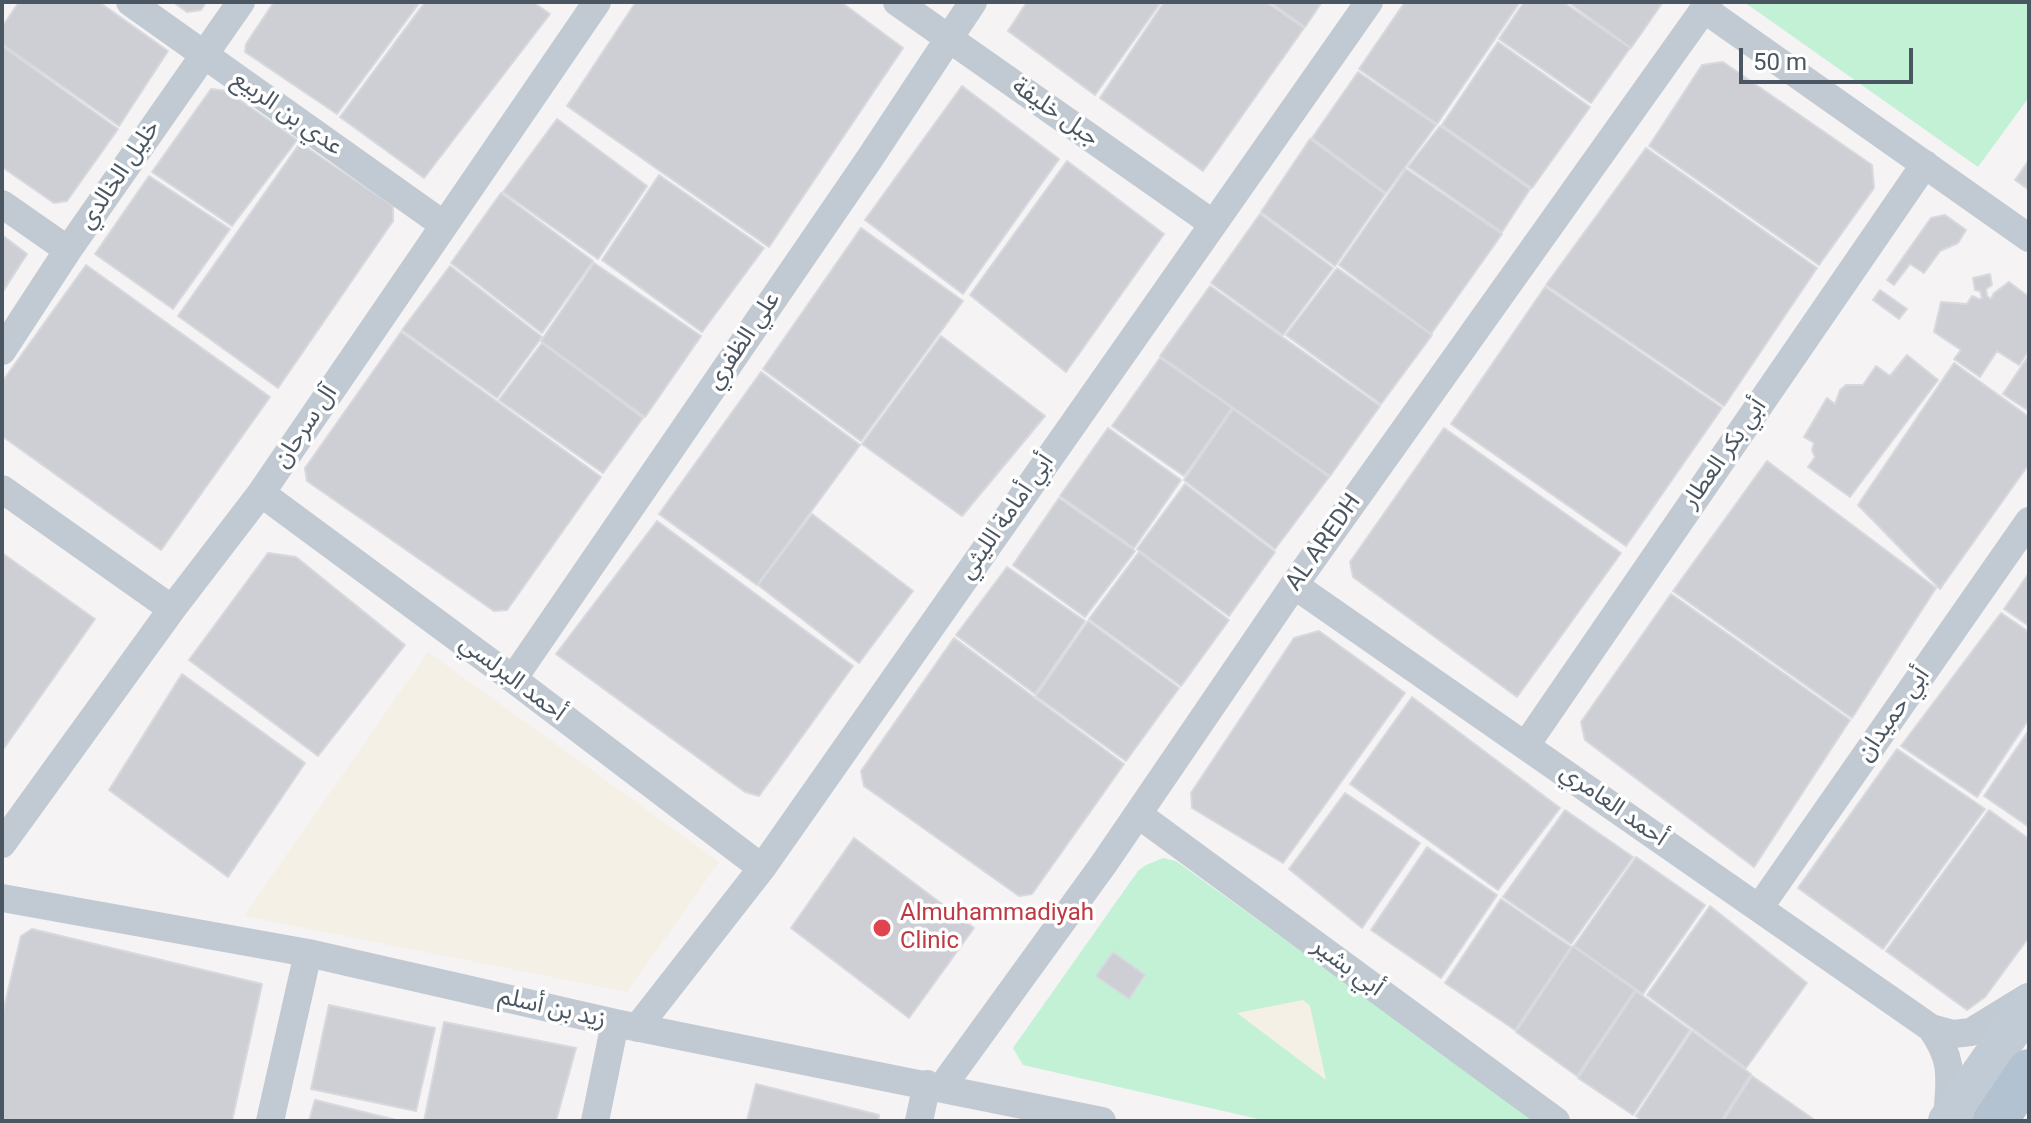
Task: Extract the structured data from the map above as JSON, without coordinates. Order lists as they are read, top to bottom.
{
  "streets": {
    "street": [
      "جبل خليفة",
      "عدي بن الربيع",
      "خليل الخالدي",
      "علي الظفري",
      "آل سرحان",
      "أبي بكر العطار",
      "أبي أمامة الليثي",
      "AL AREDH",
      "أحمد البرلسي",
      "أبي حميدان",
      "أحمد العامري",
      "أبي بشير",
      "زيد بن أسلم"
    ]
  },
  "crossings": [
    ["جبل خليفة", "علي الظفري"],
    ["جبل خليفة", "أبي أمامة الليثي"],
    ["عدي بن الربيع", "خليل الخالدي"],
    ["عدي بن الربيع", "آل سرحان"],
    ["علي الظفري", "أحمد البرلسي"],
    ["آل سرحان", "أحمد البرلسي"],
    ["أبي بكر العطار", "أحمد العامري"],
    ["أبي أمامة الليثي", "أحمد البرلسي"],
    ["أبي أمامة الليثي", "زيد بن أسلم"],
    ["AL AREDH", "أحمد العامري"],
    ["AL AREDH", "أبي بشير"],
    ["AL AREDH", "زيد بن أسلم"],
    ["أبي حميدان", "أحمد العامري"]
  ],
  "places": ["Almuhammadiyah Clinic"],
  "scale_bar": "50 m"
}
